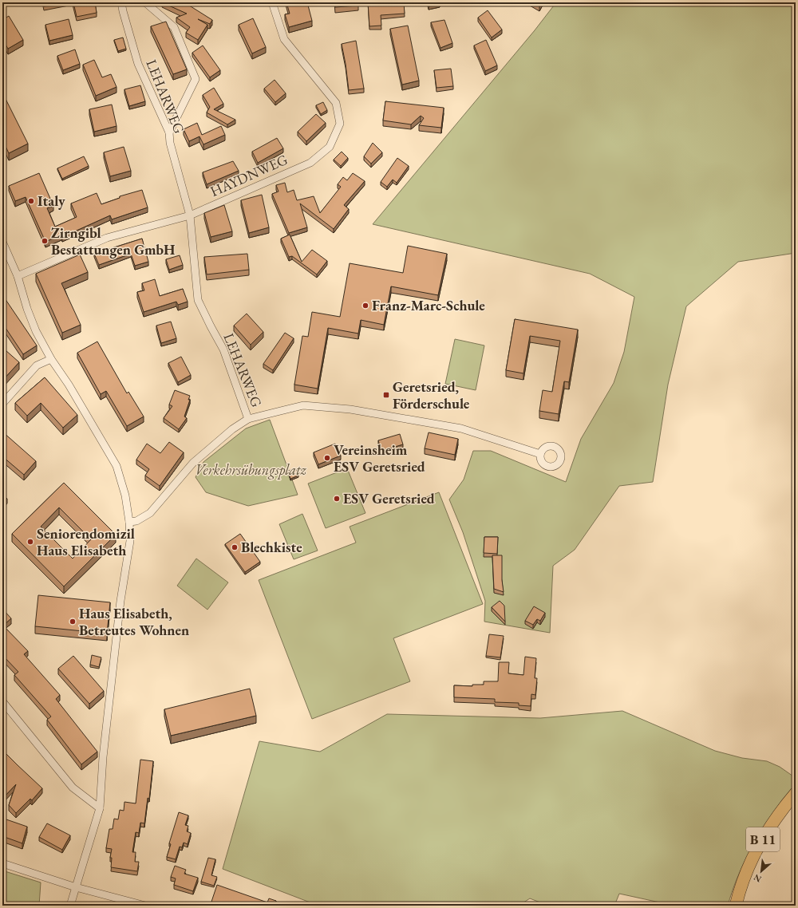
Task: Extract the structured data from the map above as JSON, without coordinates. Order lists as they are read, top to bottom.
{
  "streets": {
    "main road": ["B 11"],
    "street": ["LEHARWEG", "HAYDNWEG"]
  },
  "crossings": [
    ["LEHARWEG", "HAYDNWEG"]
  ],
  "parks": ["Verkehrsübungsplatz"],
  "places": {
    "other": [
      "Italy",
      "Zirngibl Bestattungen GmbH",
      "Franz-Marc-Schule",
      "Vereinsheim ESV Geretsried",
      "ESV Geretsried",
      "Seniorendomizil Haus Elisabeth",
      "Blechkiste",
      "Haus Elisabeth, Betreutes Wohnen"
    ],
    "transit": ["Geretsried, Förderschule"]
  },
  "north": "bottom left"
}
